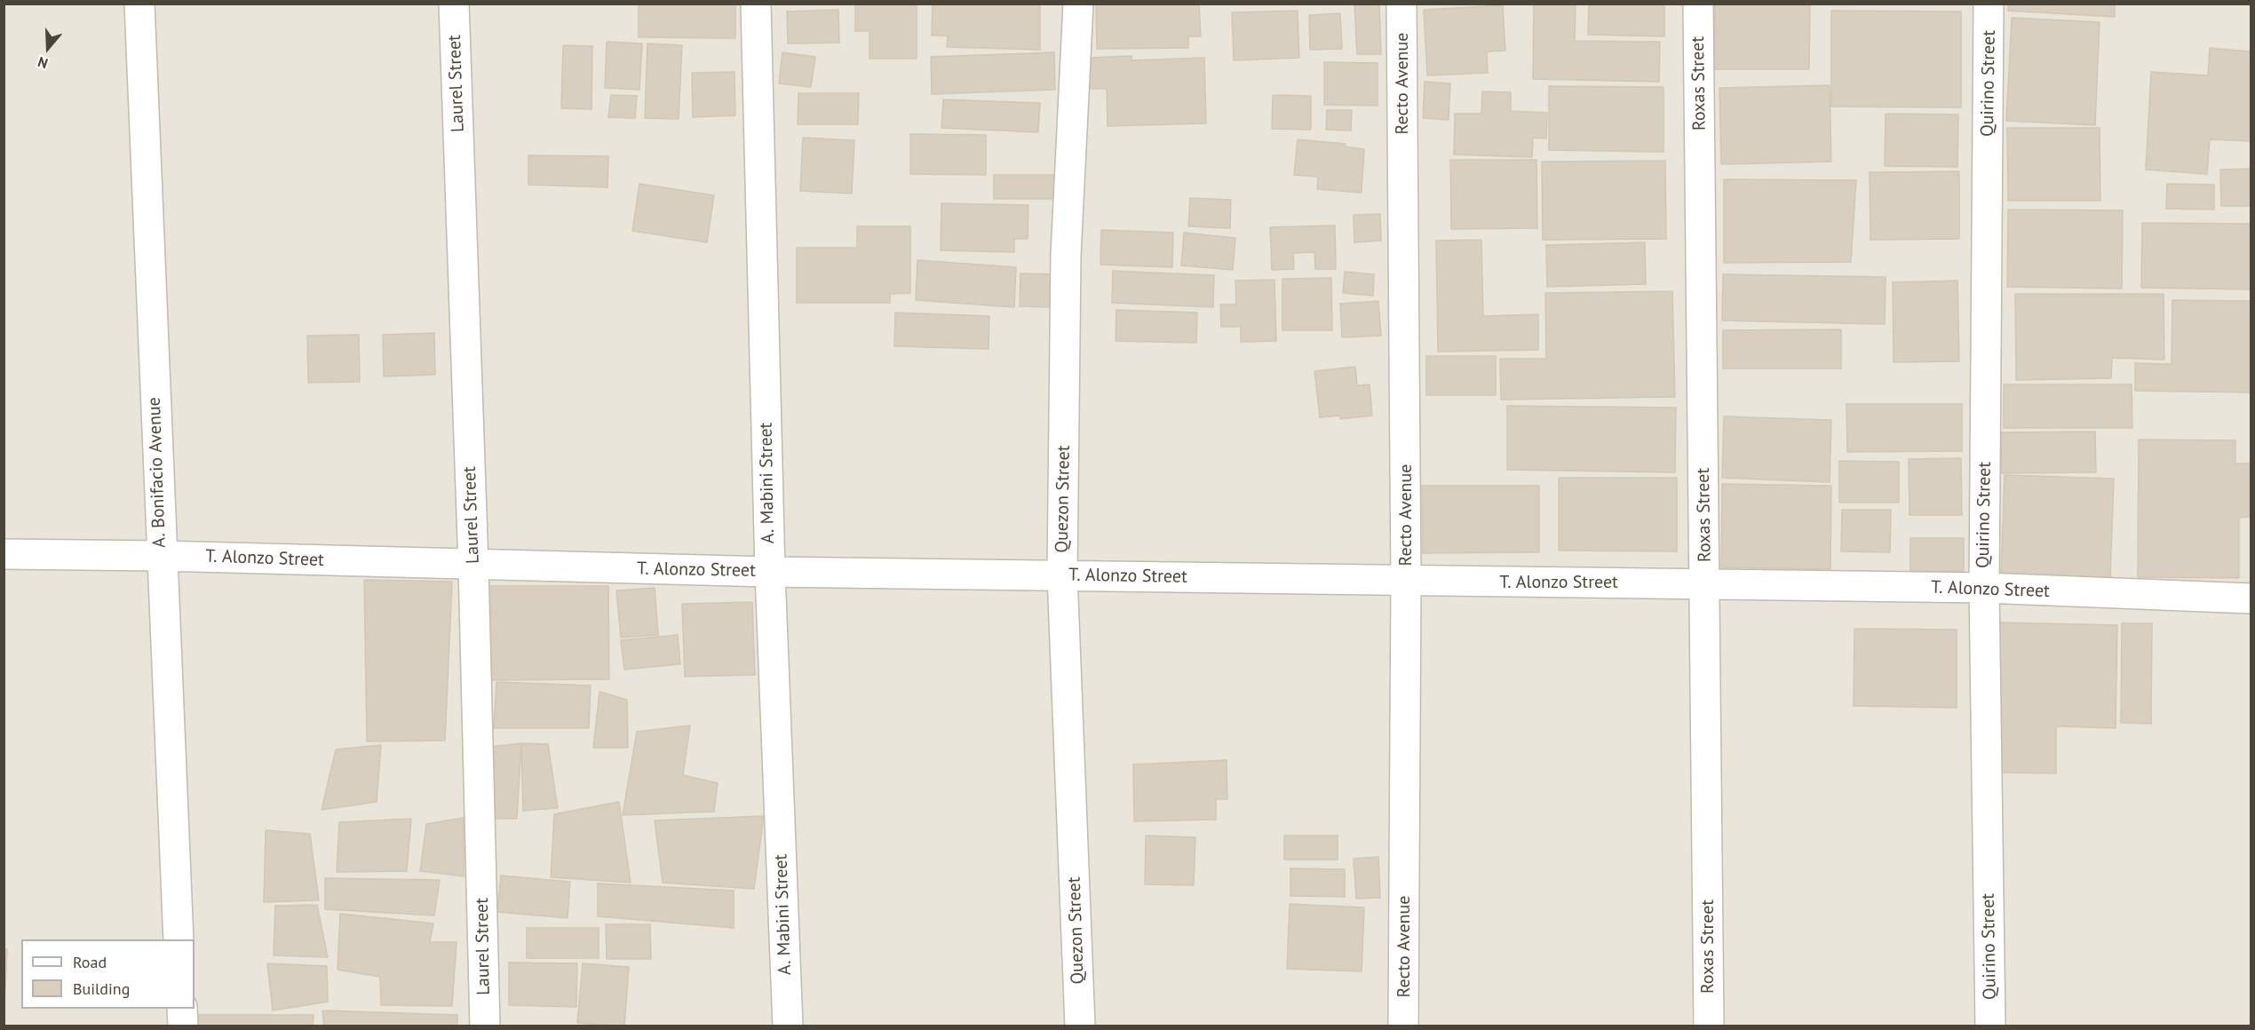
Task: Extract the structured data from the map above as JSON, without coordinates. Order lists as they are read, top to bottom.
{
  "streets": {
    "street": [
      "Laurel Street",
      "Recto Avenue",
      "Roxas Street",
      "Quirino Street",
      "A. Bonifacio Avenue",
      "A. Mabini Street",
      "Quezon Street",
      "T. Alonzo Street"
    ]
  },
  "crossings": [
    ["Laurel Street", "T. Alonzo Street"],
    ["Recto Avenue", "T. Alonzo Street"],
    ["Roxas Street", "T. Alonzo Street"],
    ["Quirino Street", "T. Alonzo Street"],
    ["A. Bonifacio Avenue", "T. Alonzo Street"],
    ["A. Mabini Street", "T. Alonzo Street"],
    ["Quezon Street", "T. Alonzo Street"]
  ],
  "legend": ["Road", "Building"],
  "north": "bottom"
}
